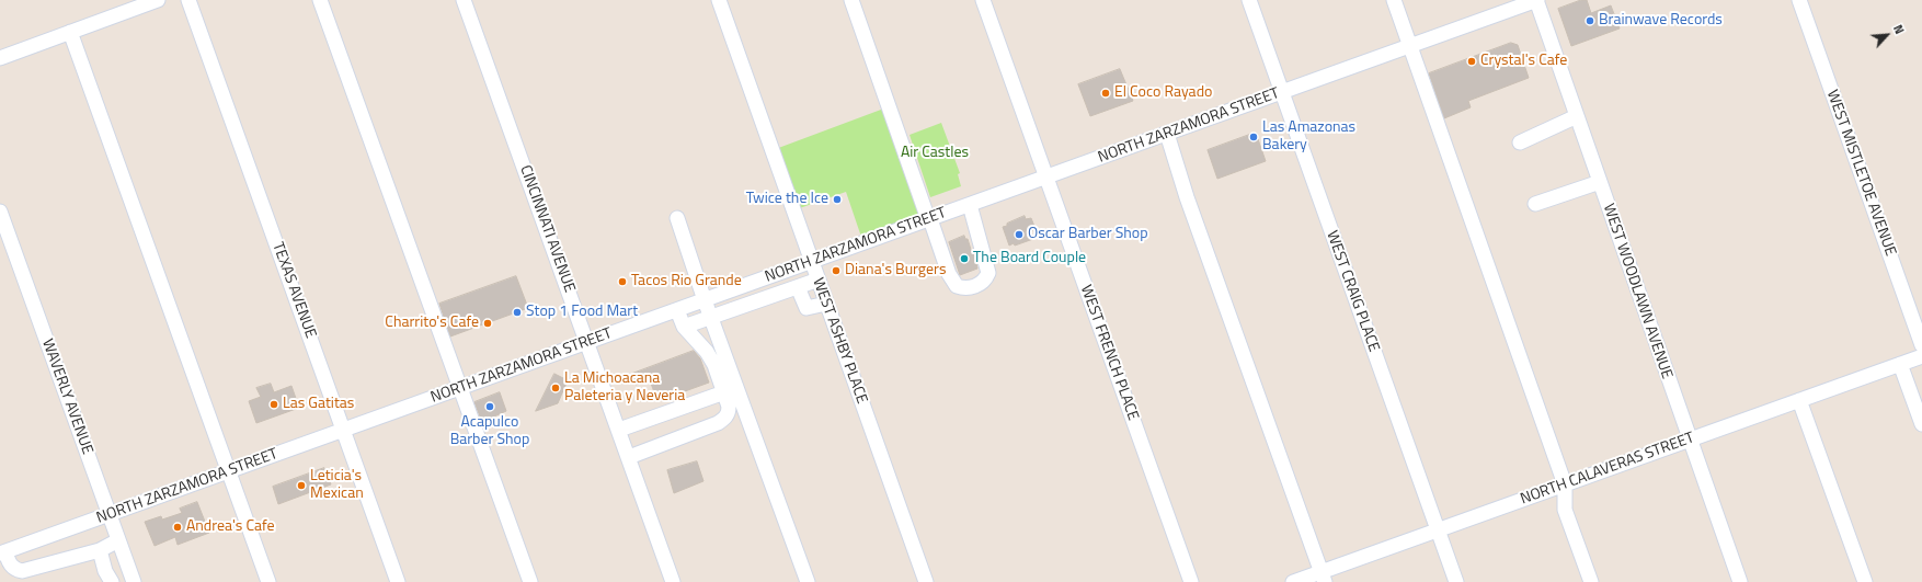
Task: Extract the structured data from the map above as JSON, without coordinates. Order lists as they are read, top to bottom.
{
  "streets": {
    "street": [
      "NORTH ZARZAMORA STREET",
      "WEST MISTLETOE AVENUE",
      "CINCINNATI AVENUE",
      "TEXAS AVENUE",
      "WEST CRAIG PLACE",
      "WEST WOODLAWN AVENUE",
      "WEST ASHBY PLACE",
      "WEST FRENCH PLACE",
      "WAVERLY AVENUE",
      "NORTH CALAVERAS STREET"
    ]
  },
  "crossings": [
    ["NORTH ZARZAMORA STREET", "CINCINNATI AVENUE"],
    ["NORTH ZARZAMORA STREET", "TEXAS AVENUE"],
    ["NORTH ZARZAMORA STREET", "WEST CRAIG PLACE"],
    ["NORTH ZARZAMORA STREET", "WEST WOODLAWN AVENUE"],
    ["NORTH ZARZAMORA STREET", "WEST ASHBY PLACE"],
    ["NORTH ZARZAMORA STREET", "WEST FRENCH PLACE"],
    ["NORTH ZARZAMORA STREET", "WAVERLY AVENUE"],
    ["WEST CRAIG PLACE", "NORTH CALAVERAS STREET"],
    ["WEST WOODLAWN AVENUE", "NORTH CALAVERAS STREET"]
  ],
  "parks": ["Air Castles"],
  "places": [
    "Brainwave Records",
    "Crystal's Cafe",
    "El Coco Rayado",
    "Las Amazonas Bakery",
    "Twice the Ice",
    "Oscar Barber Shop",
    "The Board Couple",
    "Diana's Burgers",
    "Tacos Rio Grande",
    "Stop 1 Food Mart",
    "Charrito's Cafe",
    "La Michoacana Paleteria y Neveria",
    "Las Gatitas",
    "Acapulco Barber Shop",
    "Leticia's Mexican",
    "Andrea's Cafe"
  ],
  "north": "top right"
}
